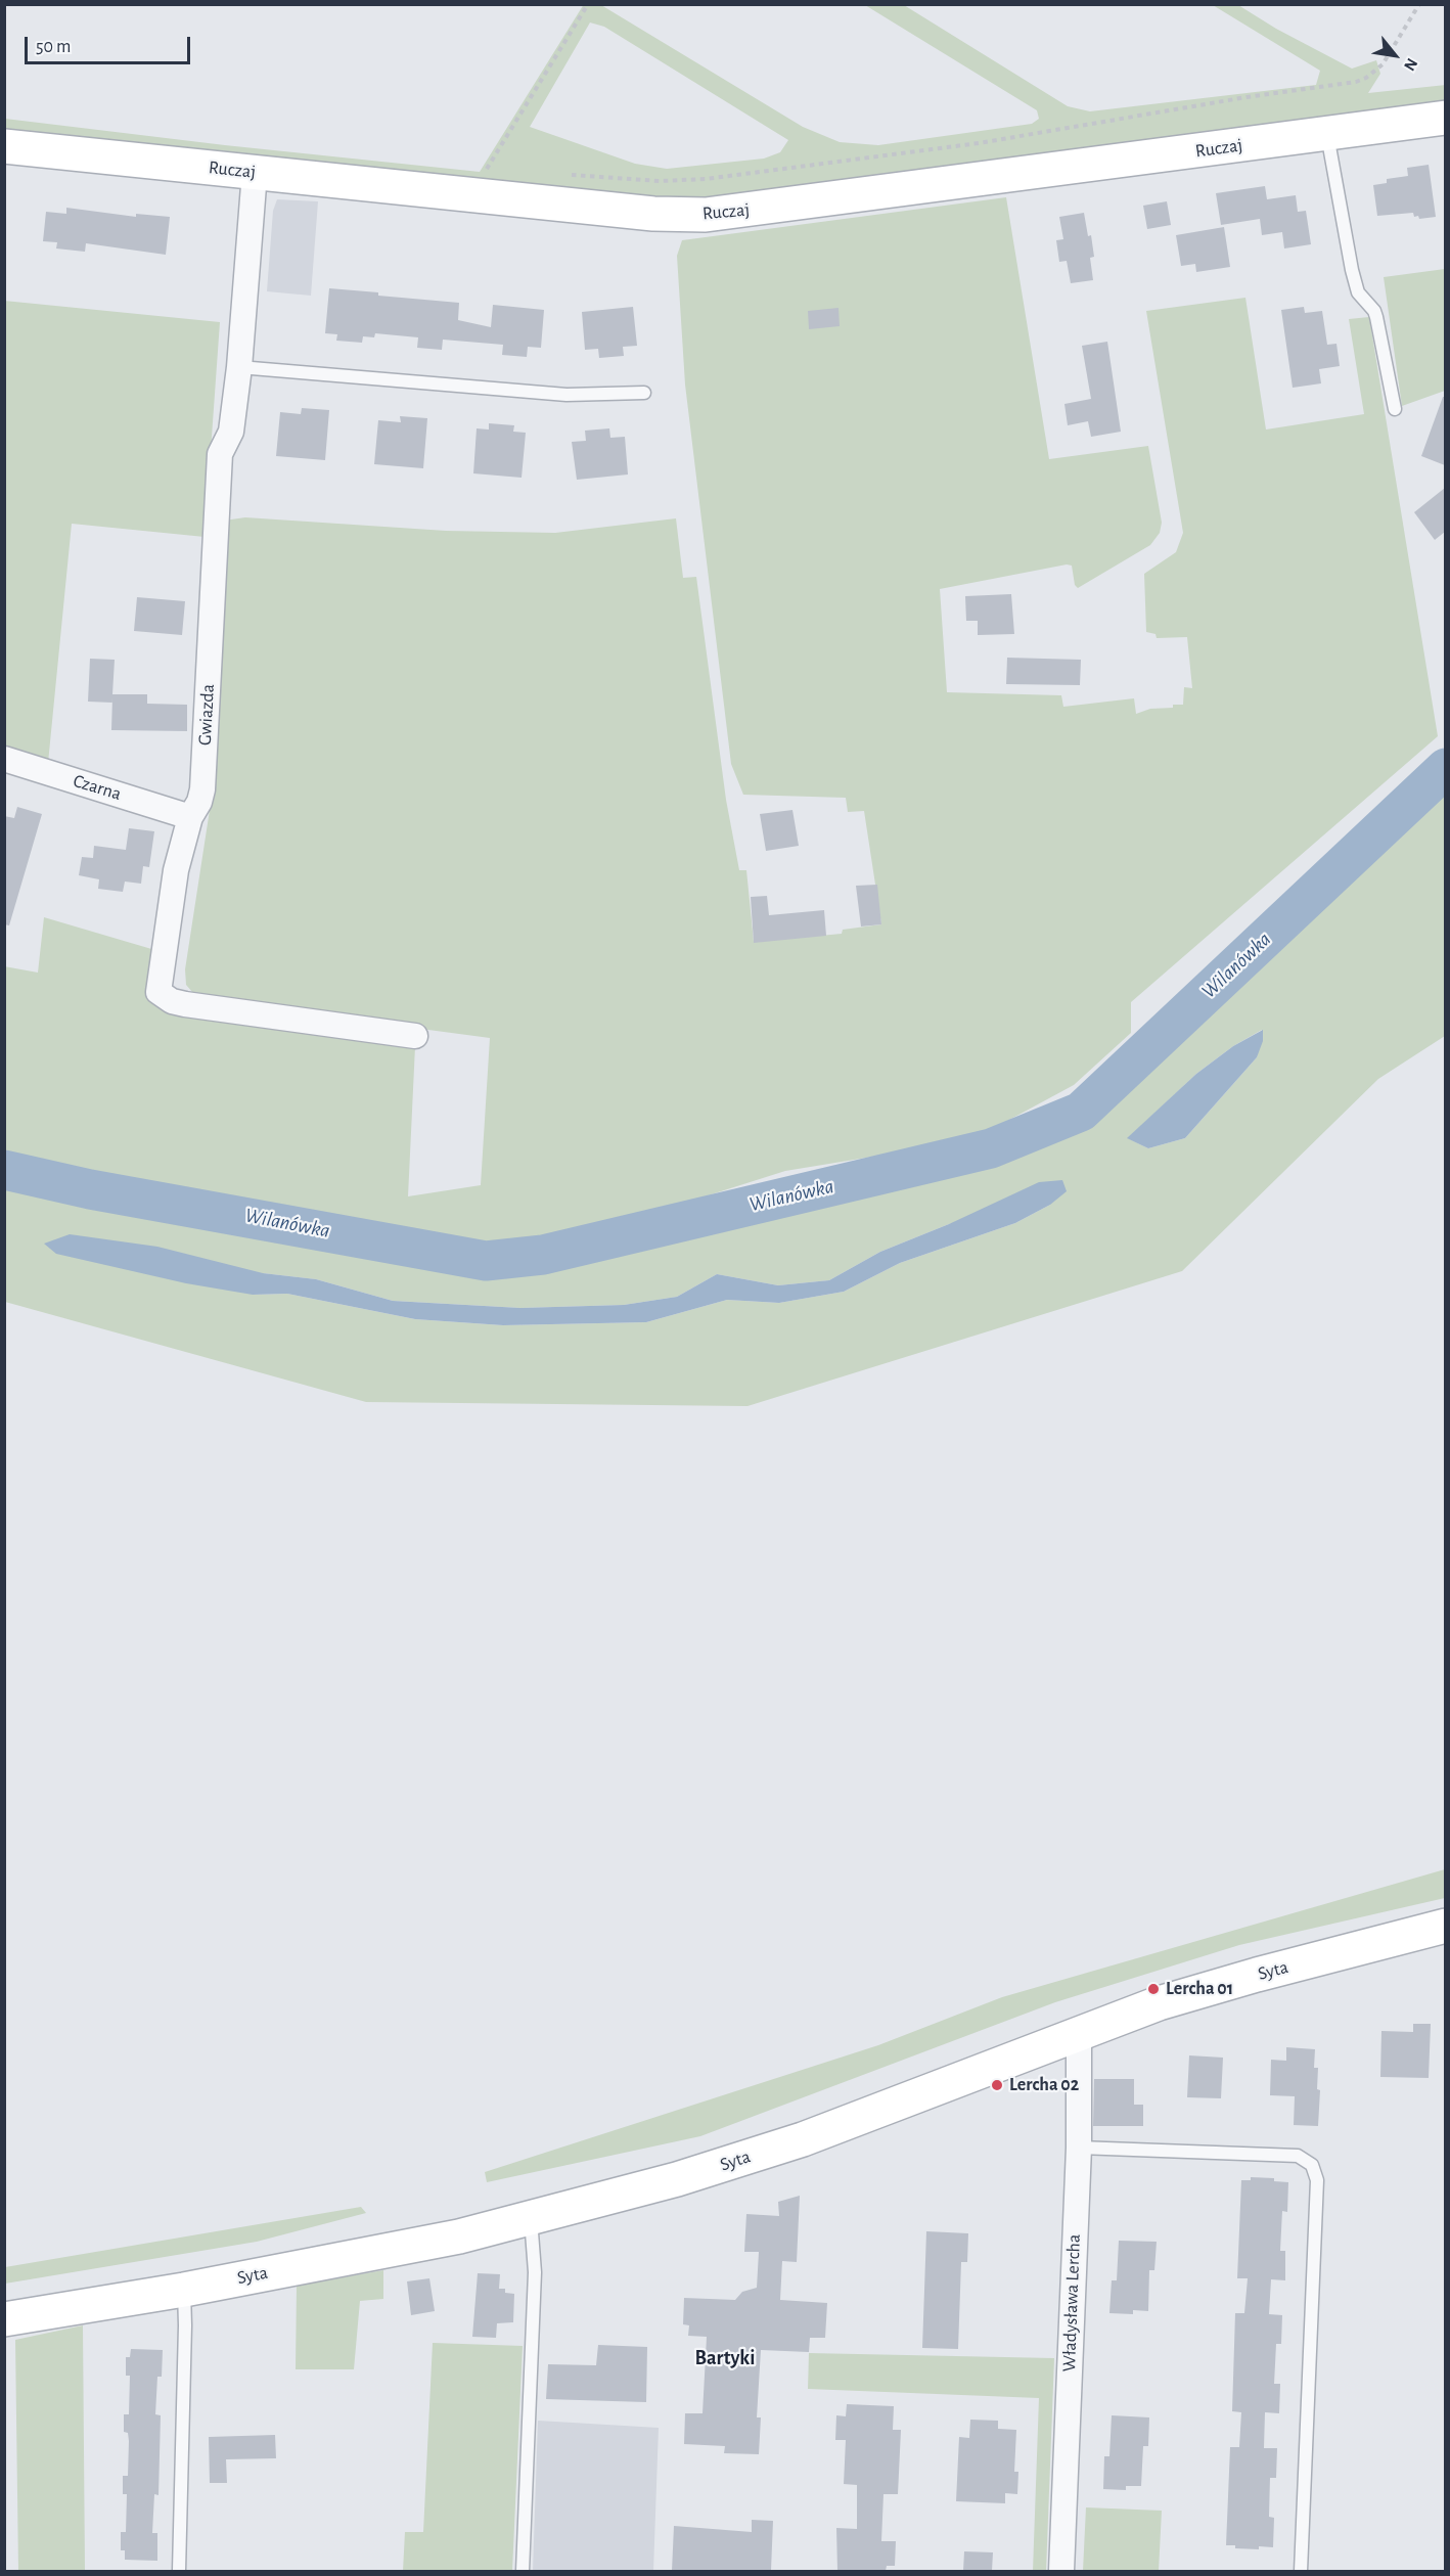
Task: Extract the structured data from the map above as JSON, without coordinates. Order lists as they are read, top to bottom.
{
  "streets": {
    "street": [
      "Ruczaj",
      "Gwiazda",
      "Czarna",
      "Syta",
      "Władysława Lercha"
    ]
  },
  "crossings": [
    ["Ruczaj", "Gwiazda"],
    ["Gwiazda", "Czarna"],
    ["Syta", "Władysława Lercha"]
  ],
  "districts": ["Bartyki"],
  "water": ["Wilanówka"],
  "places": ["Lercha 01", "Lercha 02"],
  "scale_bar": "50 m",
  "north": "bottom right"
}
